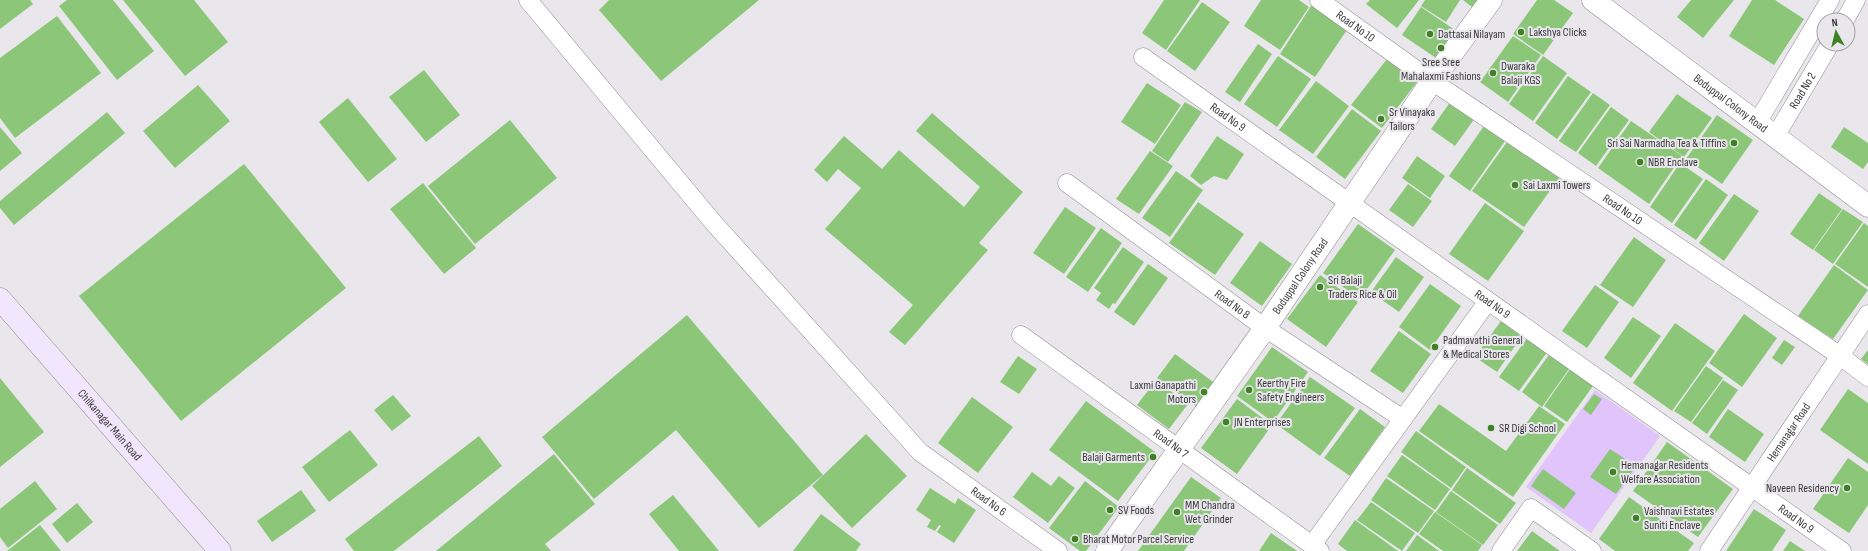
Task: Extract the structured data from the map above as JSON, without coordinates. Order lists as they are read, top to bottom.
{
  "streets": {
    "main road": ["Chilkanagar Main Road"],
    "street": [
      "Road No 10",
      "Road No 2",
      "Boduppal Colony Road",
      "Road No 9",
      "Road No 8",
      "Hemanagar Road",
      "Road No 7",
      "Road No 6"
    ]
  },
  "crossings": [
    ["Road No 10", "Boduppal Colony Road"],
    ["Road No 10", "Hemanagar Road"],
    ["Road No 2", "Boduppal Colony Road"],
    ["Boduppal Colony Road", "Road No 9"],
    ["Boduppal Colony Road", "Road No 8"],
    ["Boduppal Colony Road", "Road No 7"],
    ["Road No 9", "Hemanagar Road"]
  ],
  "places": [
    "Lakshya Clicks",
    "Dattasai Nilayam",
    "Sree Sree Mahalaxmi Fashions",
    "Dwaraka Balaji KGS",
    "Sr Vinayaka Tailors",
    "Sri Sai Narmadha Tea & Tiffins",
    "NBR Enclave",
    "Sai Laxmi Towers",
    "Sri Balaji Traders Rice & Oil",
    "Padmavathi General & Medical Stores",
    "Keerthy Fire Safety Engineers",
    "Laxmi Ganapathi Motors",
    "JN Enterprises",
    "SR Digi School",
    "Balaji Garments",
    "Hemanagar Residents Welfare Association",
    "Naveen Residency",
    "SV Foods",
    "MM Chandra Wet Grinder",
    "Vaishnavi Estates Suniti Enclave",
    "Bharat Motor Parcel Service"
  ],
  "north": "top"
}
